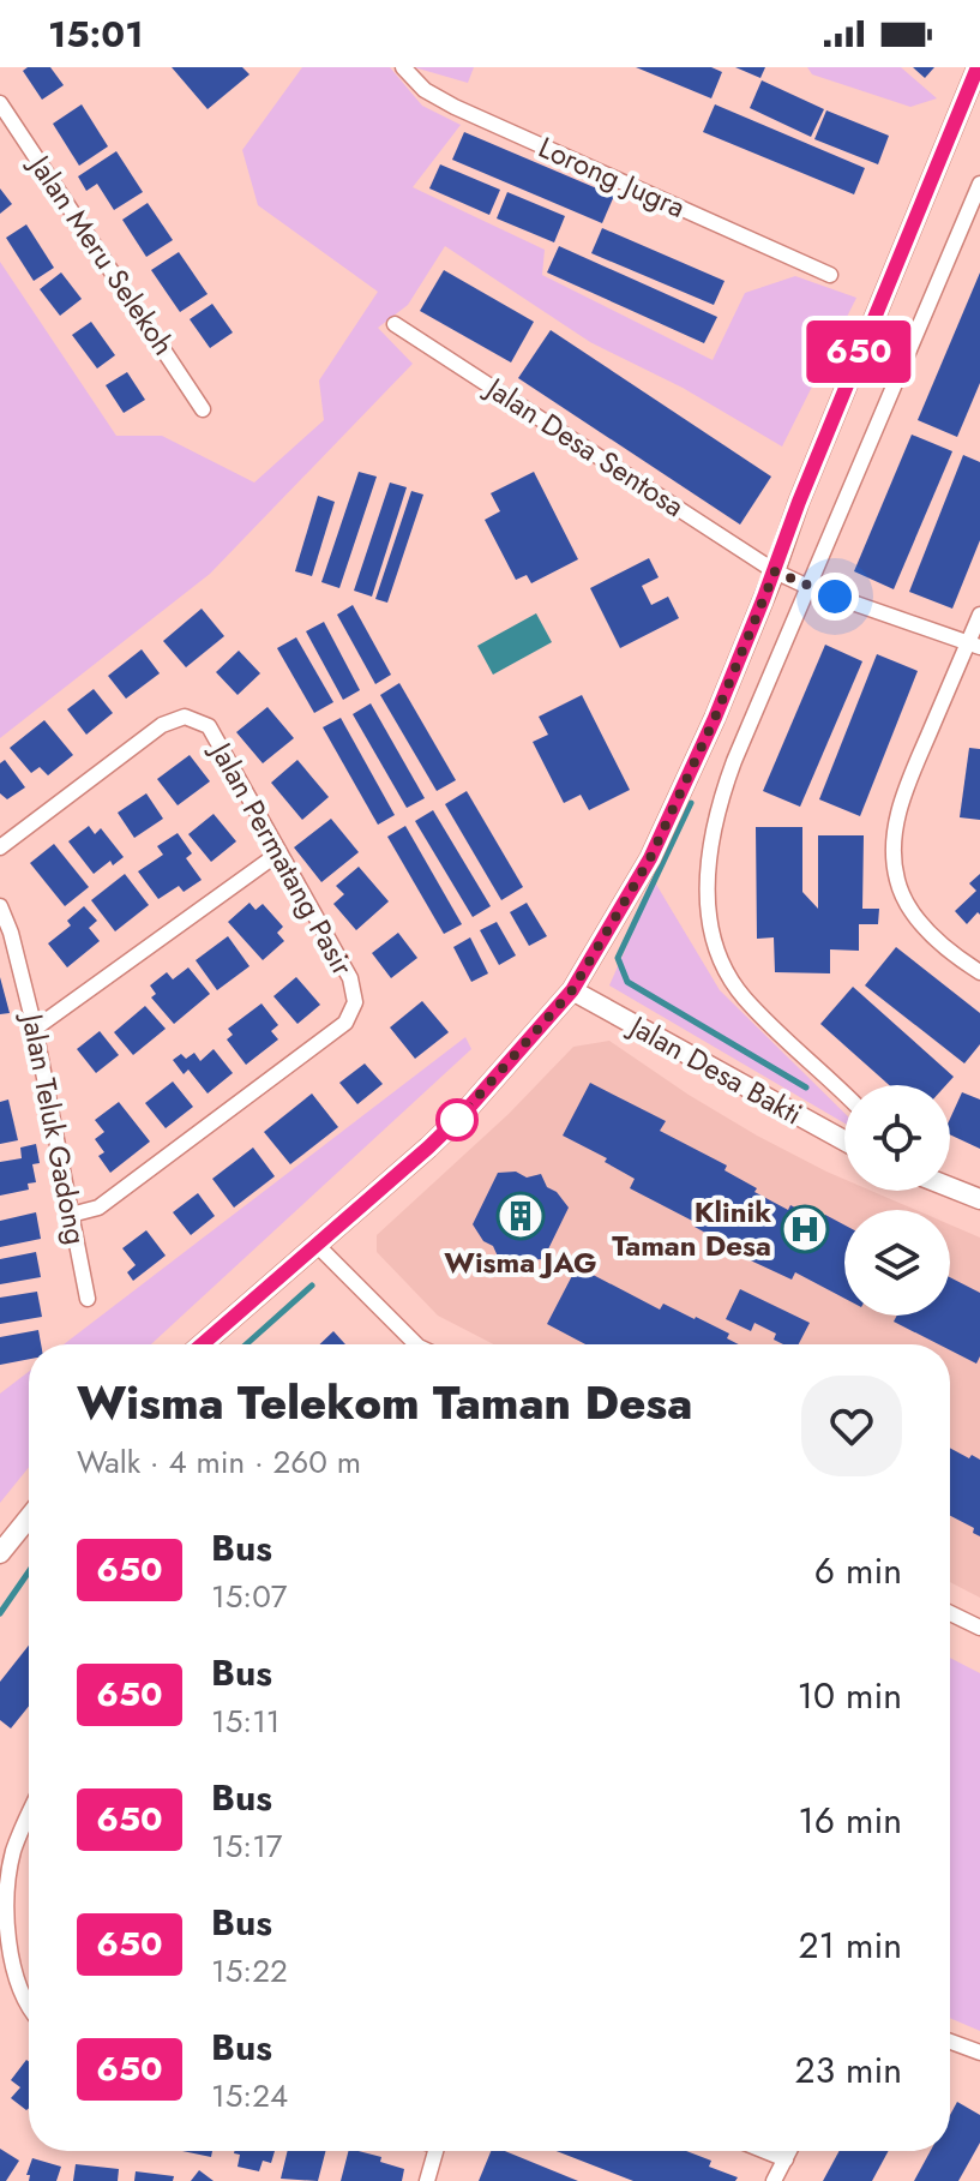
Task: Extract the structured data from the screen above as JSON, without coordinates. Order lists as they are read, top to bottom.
{
  "streets": {
    "street": [
      "Lorong Jugra",
      "Jalan Meru Selekoh",
      "Jalan Desa Sentosa",
      "Jalan Permatang Pasir",
      "Jalan Desa Bakti",
      "Jalan Teluk Gadong"
    ]
  },
  "crossings": [
    ["Jalan Permatang Pasir", "Jalan Teluk Gadong"]
  ],
  "places": {
    "building": ["Wisma JAG"],
    "hospital": ["Klinik Taman Desa"]
  },
  "lines": ["bus line 650"],
  "page": {
    "status": "15:01",
    "on_map": "650",
    "heading": ["Wisma Telekom Taman Desa", "Walk · 4 min · 260 m"],
    "list": [
      {
        "mark": "650",
        "name": "Bus",
        "note": "15:07",
        "value": "6 min"
      },
      {
        "mark": "650",
        "name": "Bus",
        "note": "15:11",
        "value": "10 min"
      },
      {
        "mark": "650",
        "name": "Bus",
        "note": "15:17",
        "value": "16 min"
      },
      {
        "mark": "650",
        "name": "Bus",
        "note": "15:22",
        "value": "21 min"
      },
      {
        "mark": "650",
        "name": "Bus",
        "note": "15:24",
        "value": "23 min"
      }
    ]
  }
}
